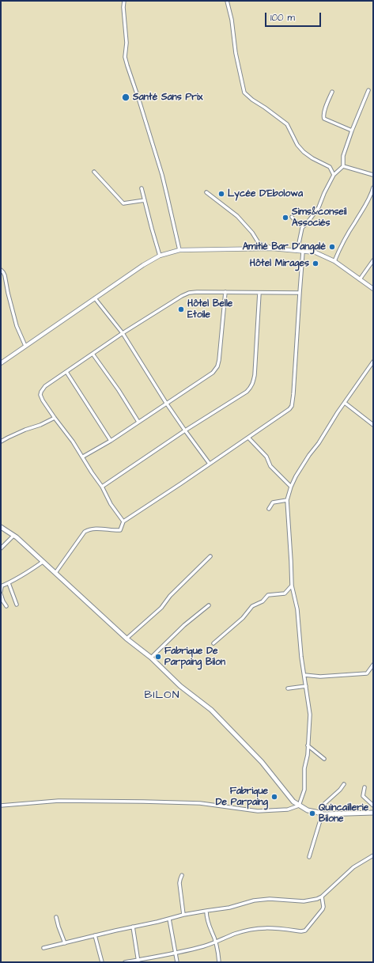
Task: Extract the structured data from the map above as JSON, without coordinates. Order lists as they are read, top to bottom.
{
  "districts": ["BILON"],
  "places": [
    "Santé Sans Prix",
    "Lycée D’Ebolowa",
    "Sims&conseil Associés",
    "Amitié Bar D’angalé",
    "Hôtel Mirages",
    "Hôtel Belle Etoile",
    "Fabrique De Parpaing Bilon",
    "Fabrique De Parpaing",
    "Quincaillerie Bilone"
  ],
  "scale_bar": "100 m"
}
